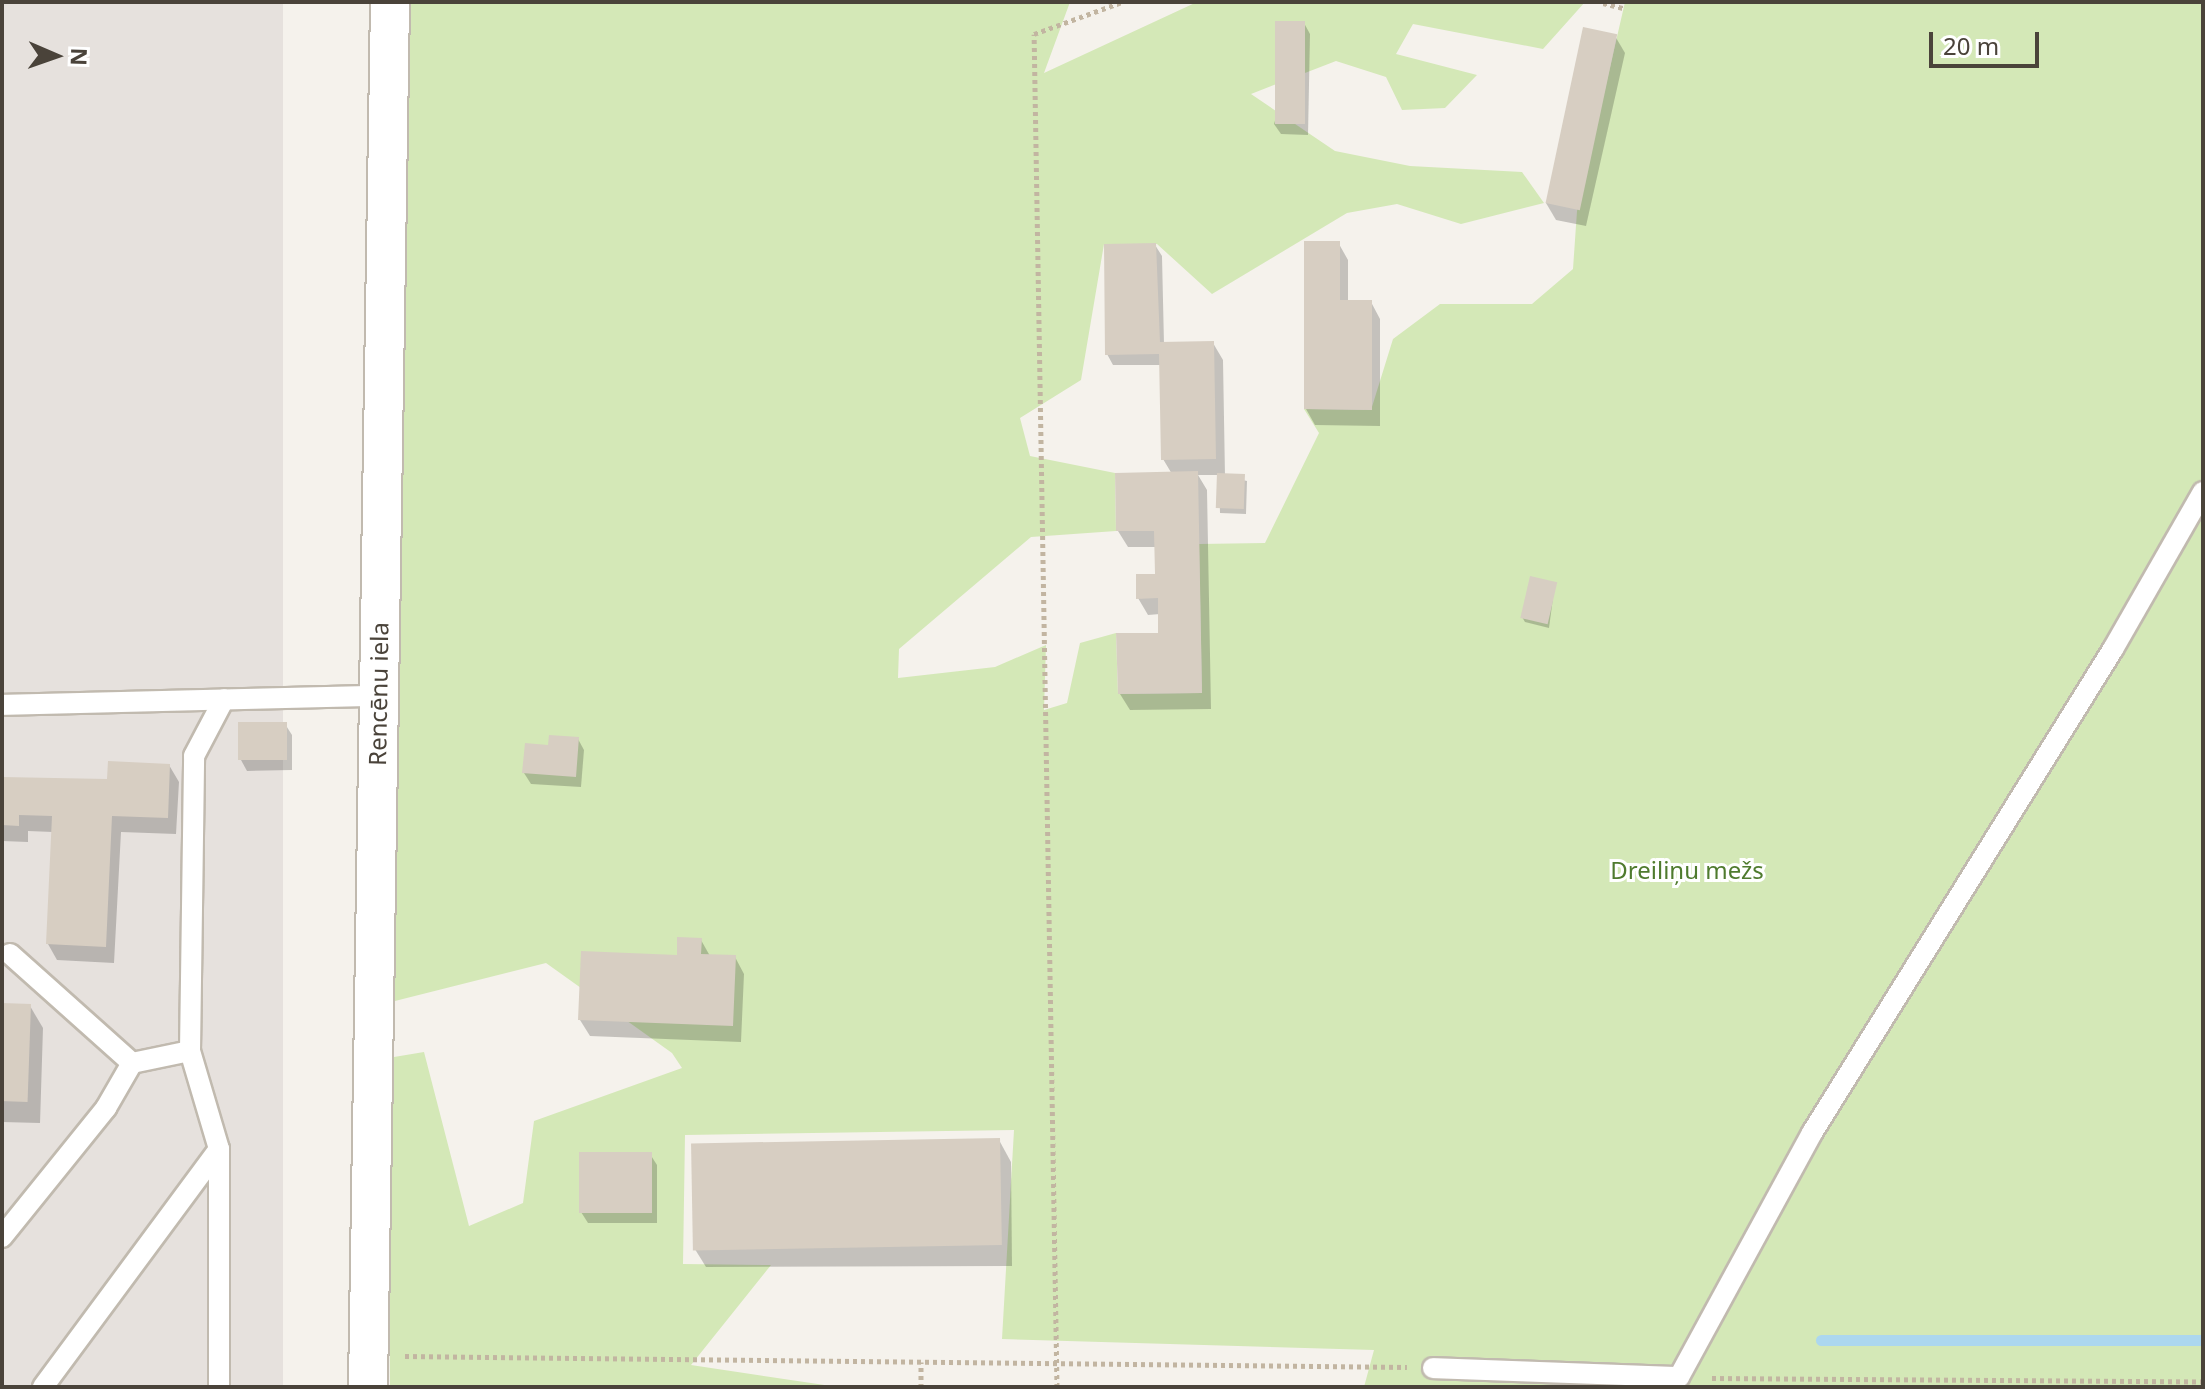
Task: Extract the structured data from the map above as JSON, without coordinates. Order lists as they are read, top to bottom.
{
  "streets": {
    "street": ["Rencēnu iela"]
  },
  "parks": ["Dreiliņu mežs"],
  "scale_bar": "20 m",
  "north": "right"
}
